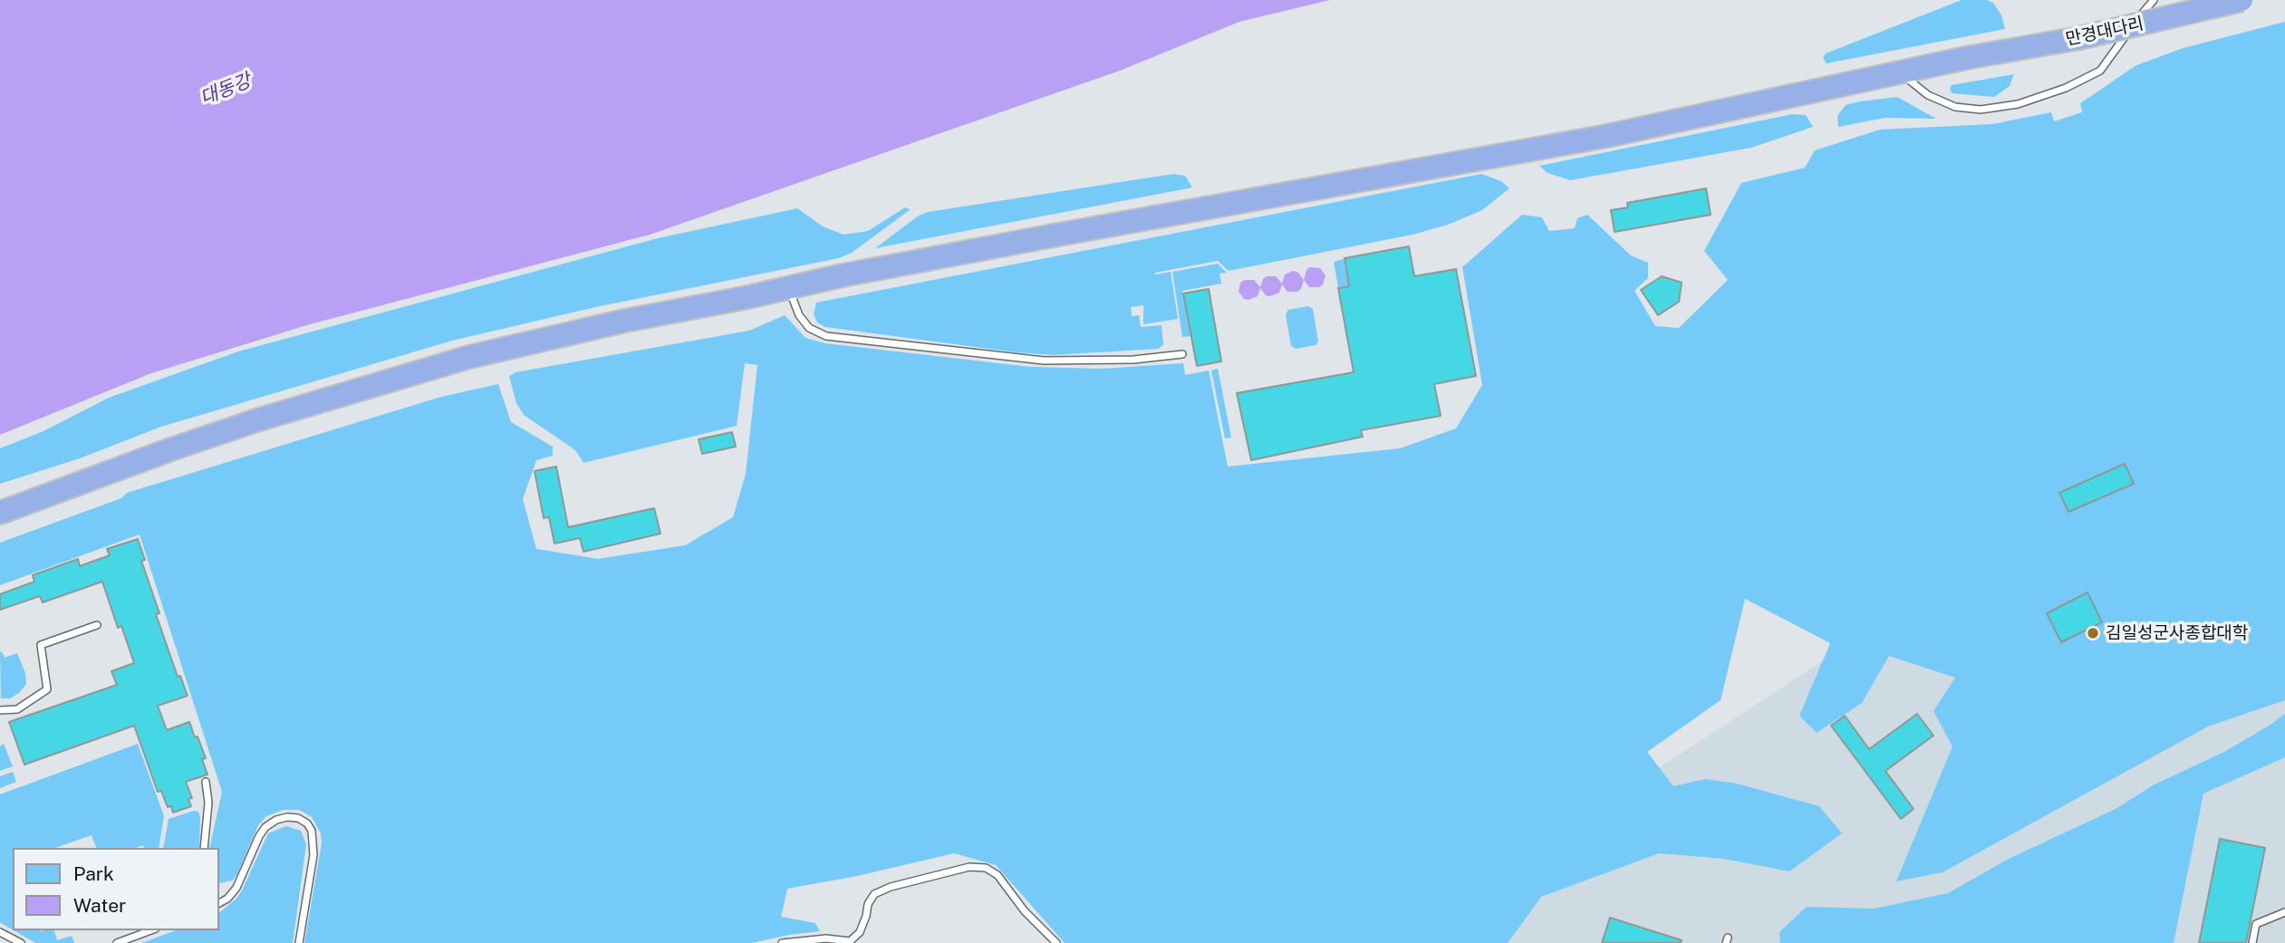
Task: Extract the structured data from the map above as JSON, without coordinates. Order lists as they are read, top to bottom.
{
  "streets": {
    "highway": ["만경대다리"]
  },
  "water": ["대동강"],
  "places": ["김일성군사종합대학"],
  "legend": ["Park", "Water"]
}
